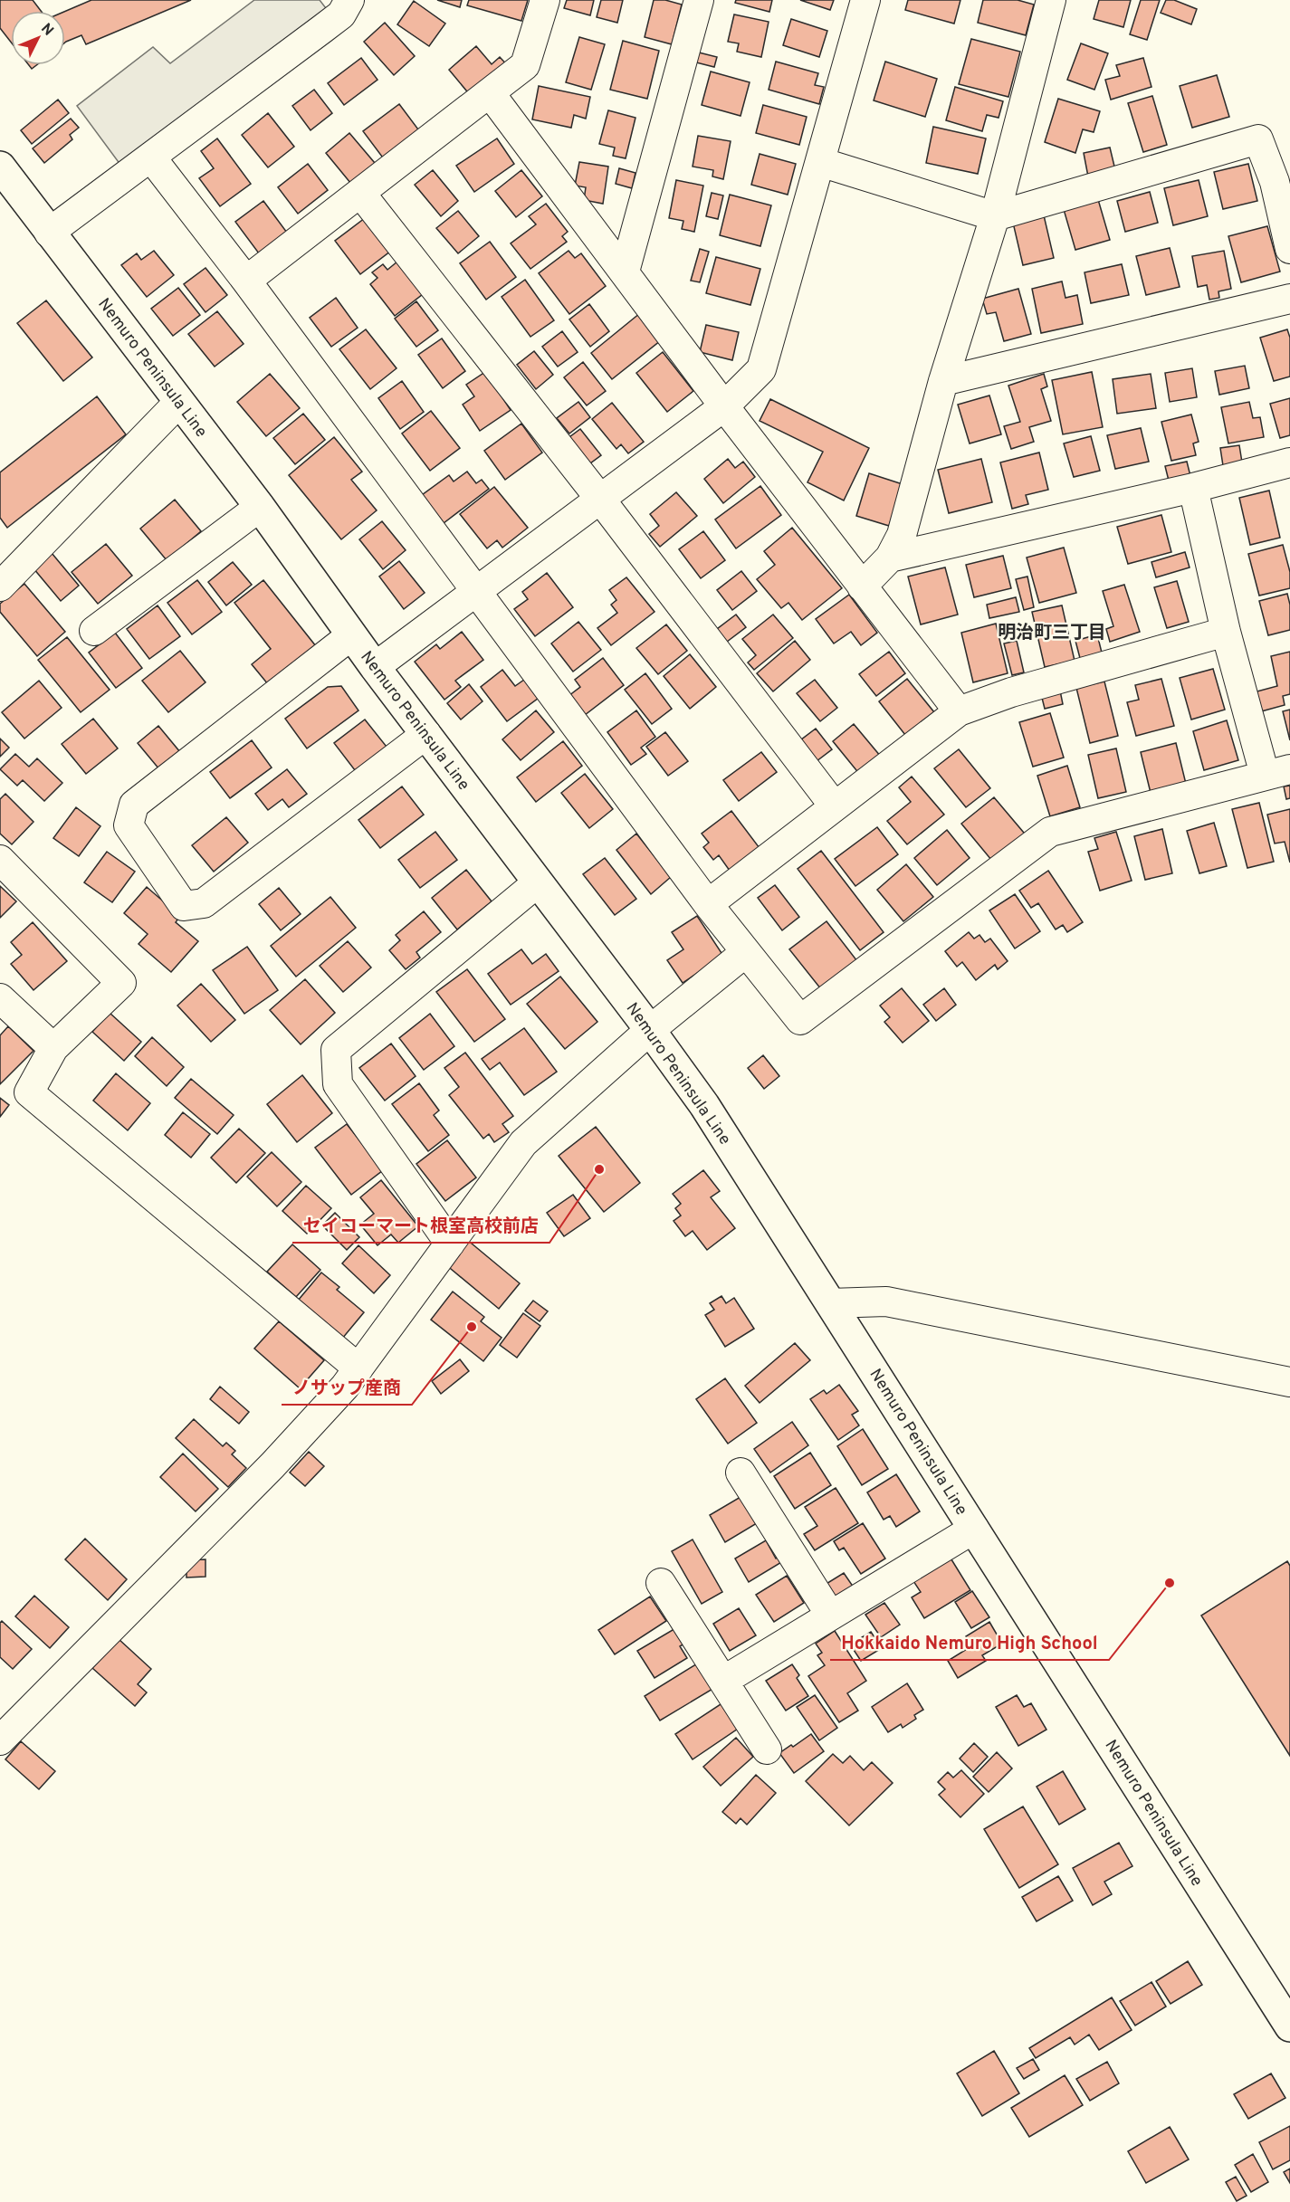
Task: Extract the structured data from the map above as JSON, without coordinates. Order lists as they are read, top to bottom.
{
  "streets": {
    "main road": ["Nemuro Peninsula Line"]
  },
  "districts": ["明治町三丁目"],
  "places": ["セイコーマート根室高校前店", "ノサップ産商", "Hokkaido Nemuro High School"],
  "north": "top right"
}
